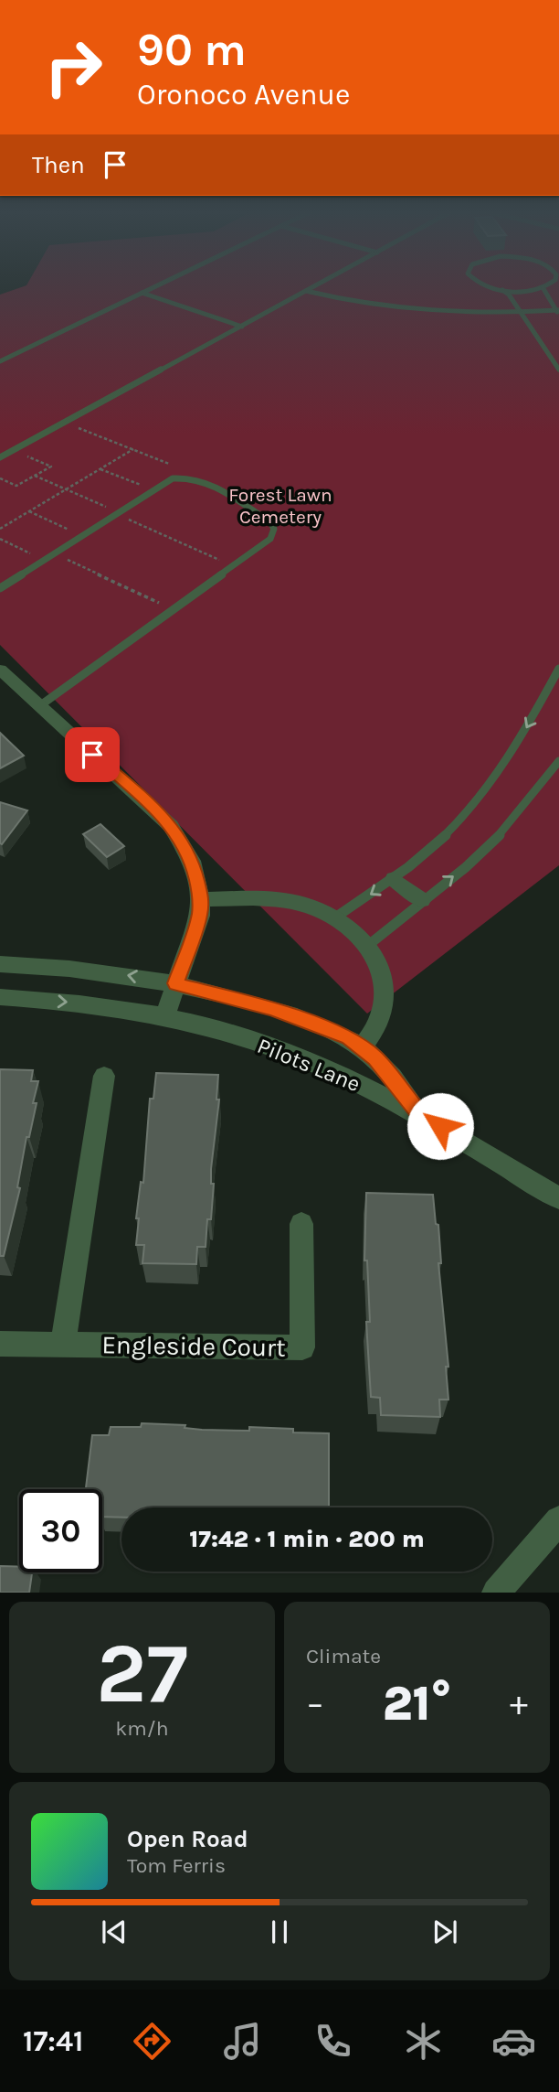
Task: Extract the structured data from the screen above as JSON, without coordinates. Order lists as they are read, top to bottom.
{
  "streets": {
    "street": ["Pilots Lane", "Engleside Court"]
  },
  "parks": ["Forest Lawn Cemetery"],
  "page": {
    "turn": ["90 m", "Oronoco Avenue"],
    "then": "Then",
    "limit": "30",
    "trip": "17:42 · 1 min · 200 m",
    "tile": [
      ["27", "km/h"],
      "Climate"
    ],
    "heat": ["−", "21°", "+"],
    "song": ["Open Road", "Tom Ferris"],
    "tabs": "17:41"
  }
}
